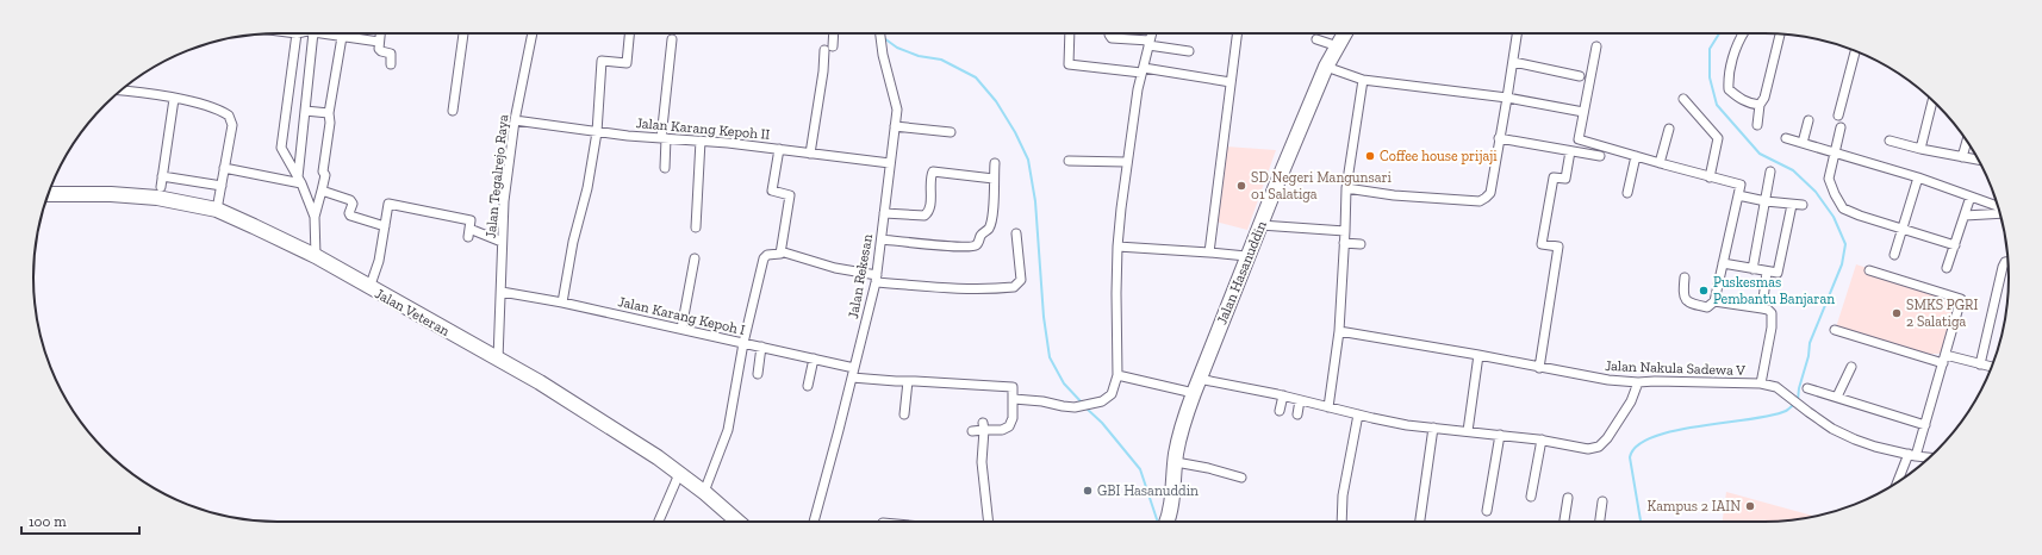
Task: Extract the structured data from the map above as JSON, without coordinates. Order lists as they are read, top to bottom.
{
  "streets": {
    "main road": ["Jalan Hasanuddin", "Jalan Veteran"],
    "street": [
      "Jalan Karang Kepoh II",
      "Jalan Tegalrejo Raya",
      "Jalan Rekesan",
      "Jalan Karang Kepoh I",
      "Jalan Nakula Sadewa V"
    ]
  },
  "crossings": [
    ["Jalan Karang Kepoh II", "Jalan Tegalrejo Raya"],
    ["Jalan Karang Kepoh II", "Jalan Rekesan"],
    ["Jalan Tegalrejo Raya", "Jalan Veteran"],
    ["Jalan Tegalrejo Raya", "Jalan Karang Kepoh I"],
    ["Jalan Rekesan", "Jalan Karang Kepoh I"]
  ],
  "places": [
    "Coffee house prijaji",
    "SD Negeri Mangunsari 01 Salatiga",
    "Puskesmas Pembantu Banjaran",
    "SMKS PGRI 2 Salatiga",
    "GBI Hasanuddin",
    "Kampus 2 IAIN"
  ],
  "scale_bar": "100 m"
}
